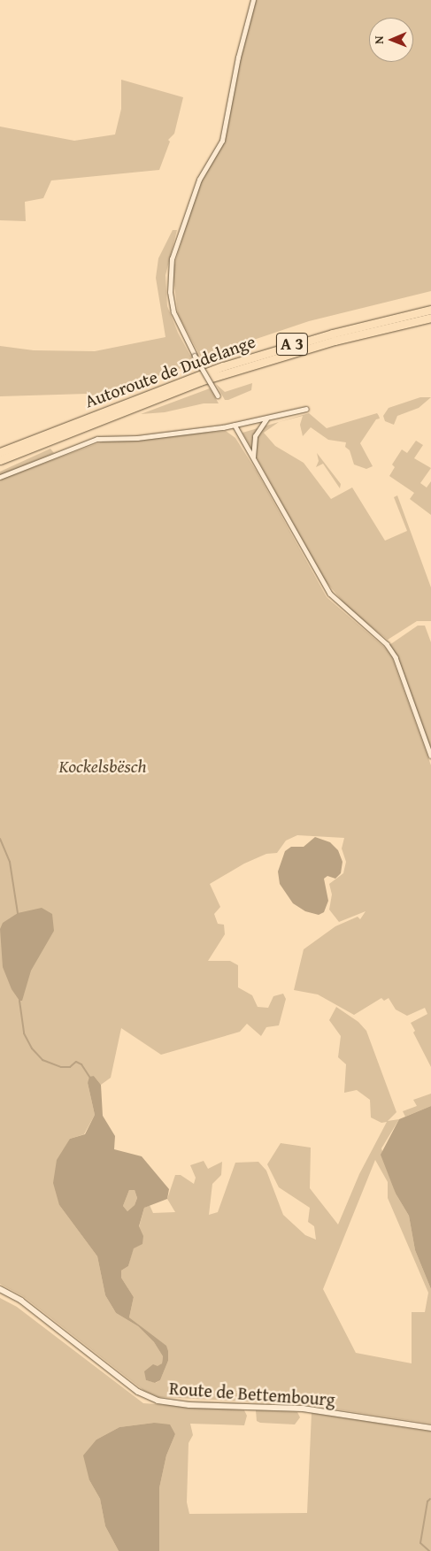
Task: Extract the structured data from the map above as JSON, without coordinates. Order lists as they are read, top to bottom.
{
  "streets": {
    "highway": ["A 3", "Autoroute de Dudelange"],
    "main road": ["Route de Bettembourg"]
  },
  "parks": ["Kockelsbësch"],
  "north": "left"
}
